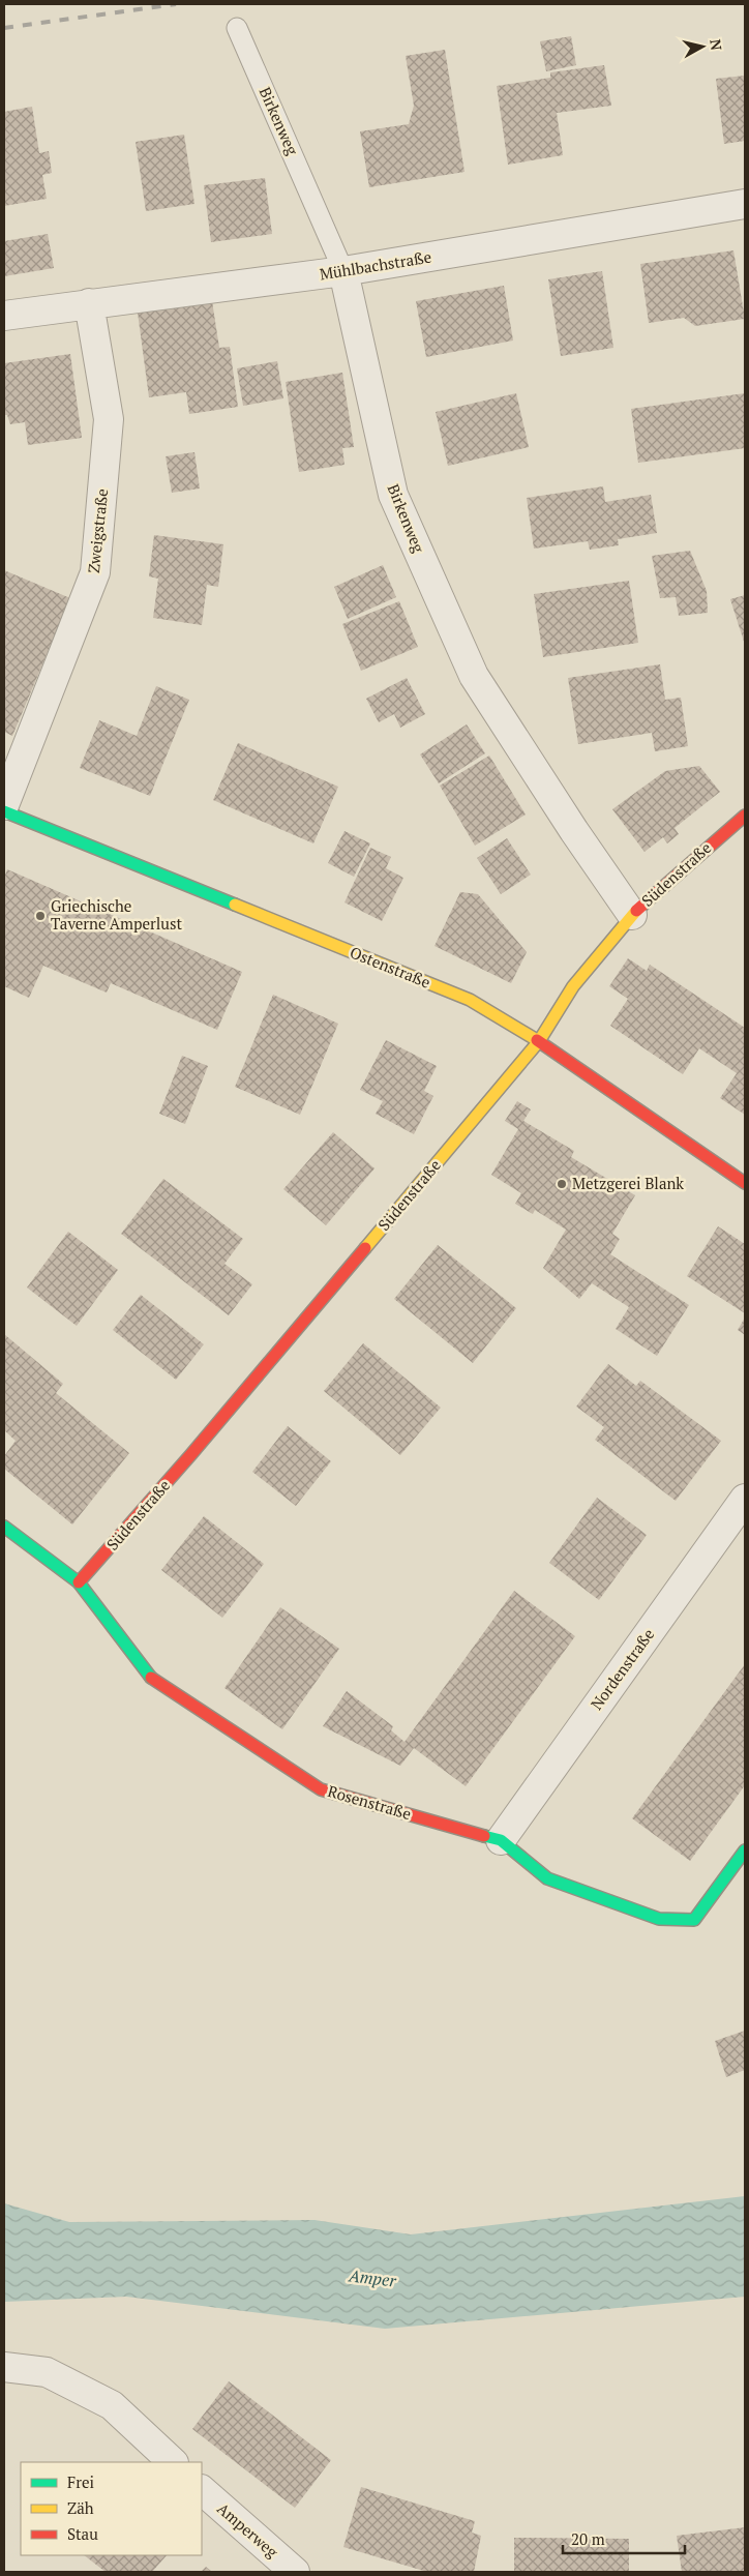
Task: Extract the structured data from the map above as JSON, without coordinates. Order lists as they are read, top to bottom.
{
  "streets": {
    "street": [
      "Birkenweg",
      "Mühlbachstraße",
      "Zweigstraße",
      "Südenstraße",
      "Ostenstraße",
      "Nordenstraße",
      "Rosenstraße",
      "Amperweg"
    ]
  },
  "crossings": [
    ["Birkenweg", "Mühlbachstraße"],
    ["Birkenweg", "Südenstraße"],
    ["Mühlbachstraße", "Zweigstraße"],
    ["Südenstraße", "Ostenstraße"],
    ["Südenstraße", "Rosenstraße"],
    ["Nordenstraße", "Rosenstraße"]
  ],
  "water": ["Amper"],
  "places": ["Griechische Taverne Amperlust", "Metzgerei Blank"],
  "legend": ["Frei", "Zäh", "Stau"],
  "scale_bar": "20 m",
  "north": "right"
}
